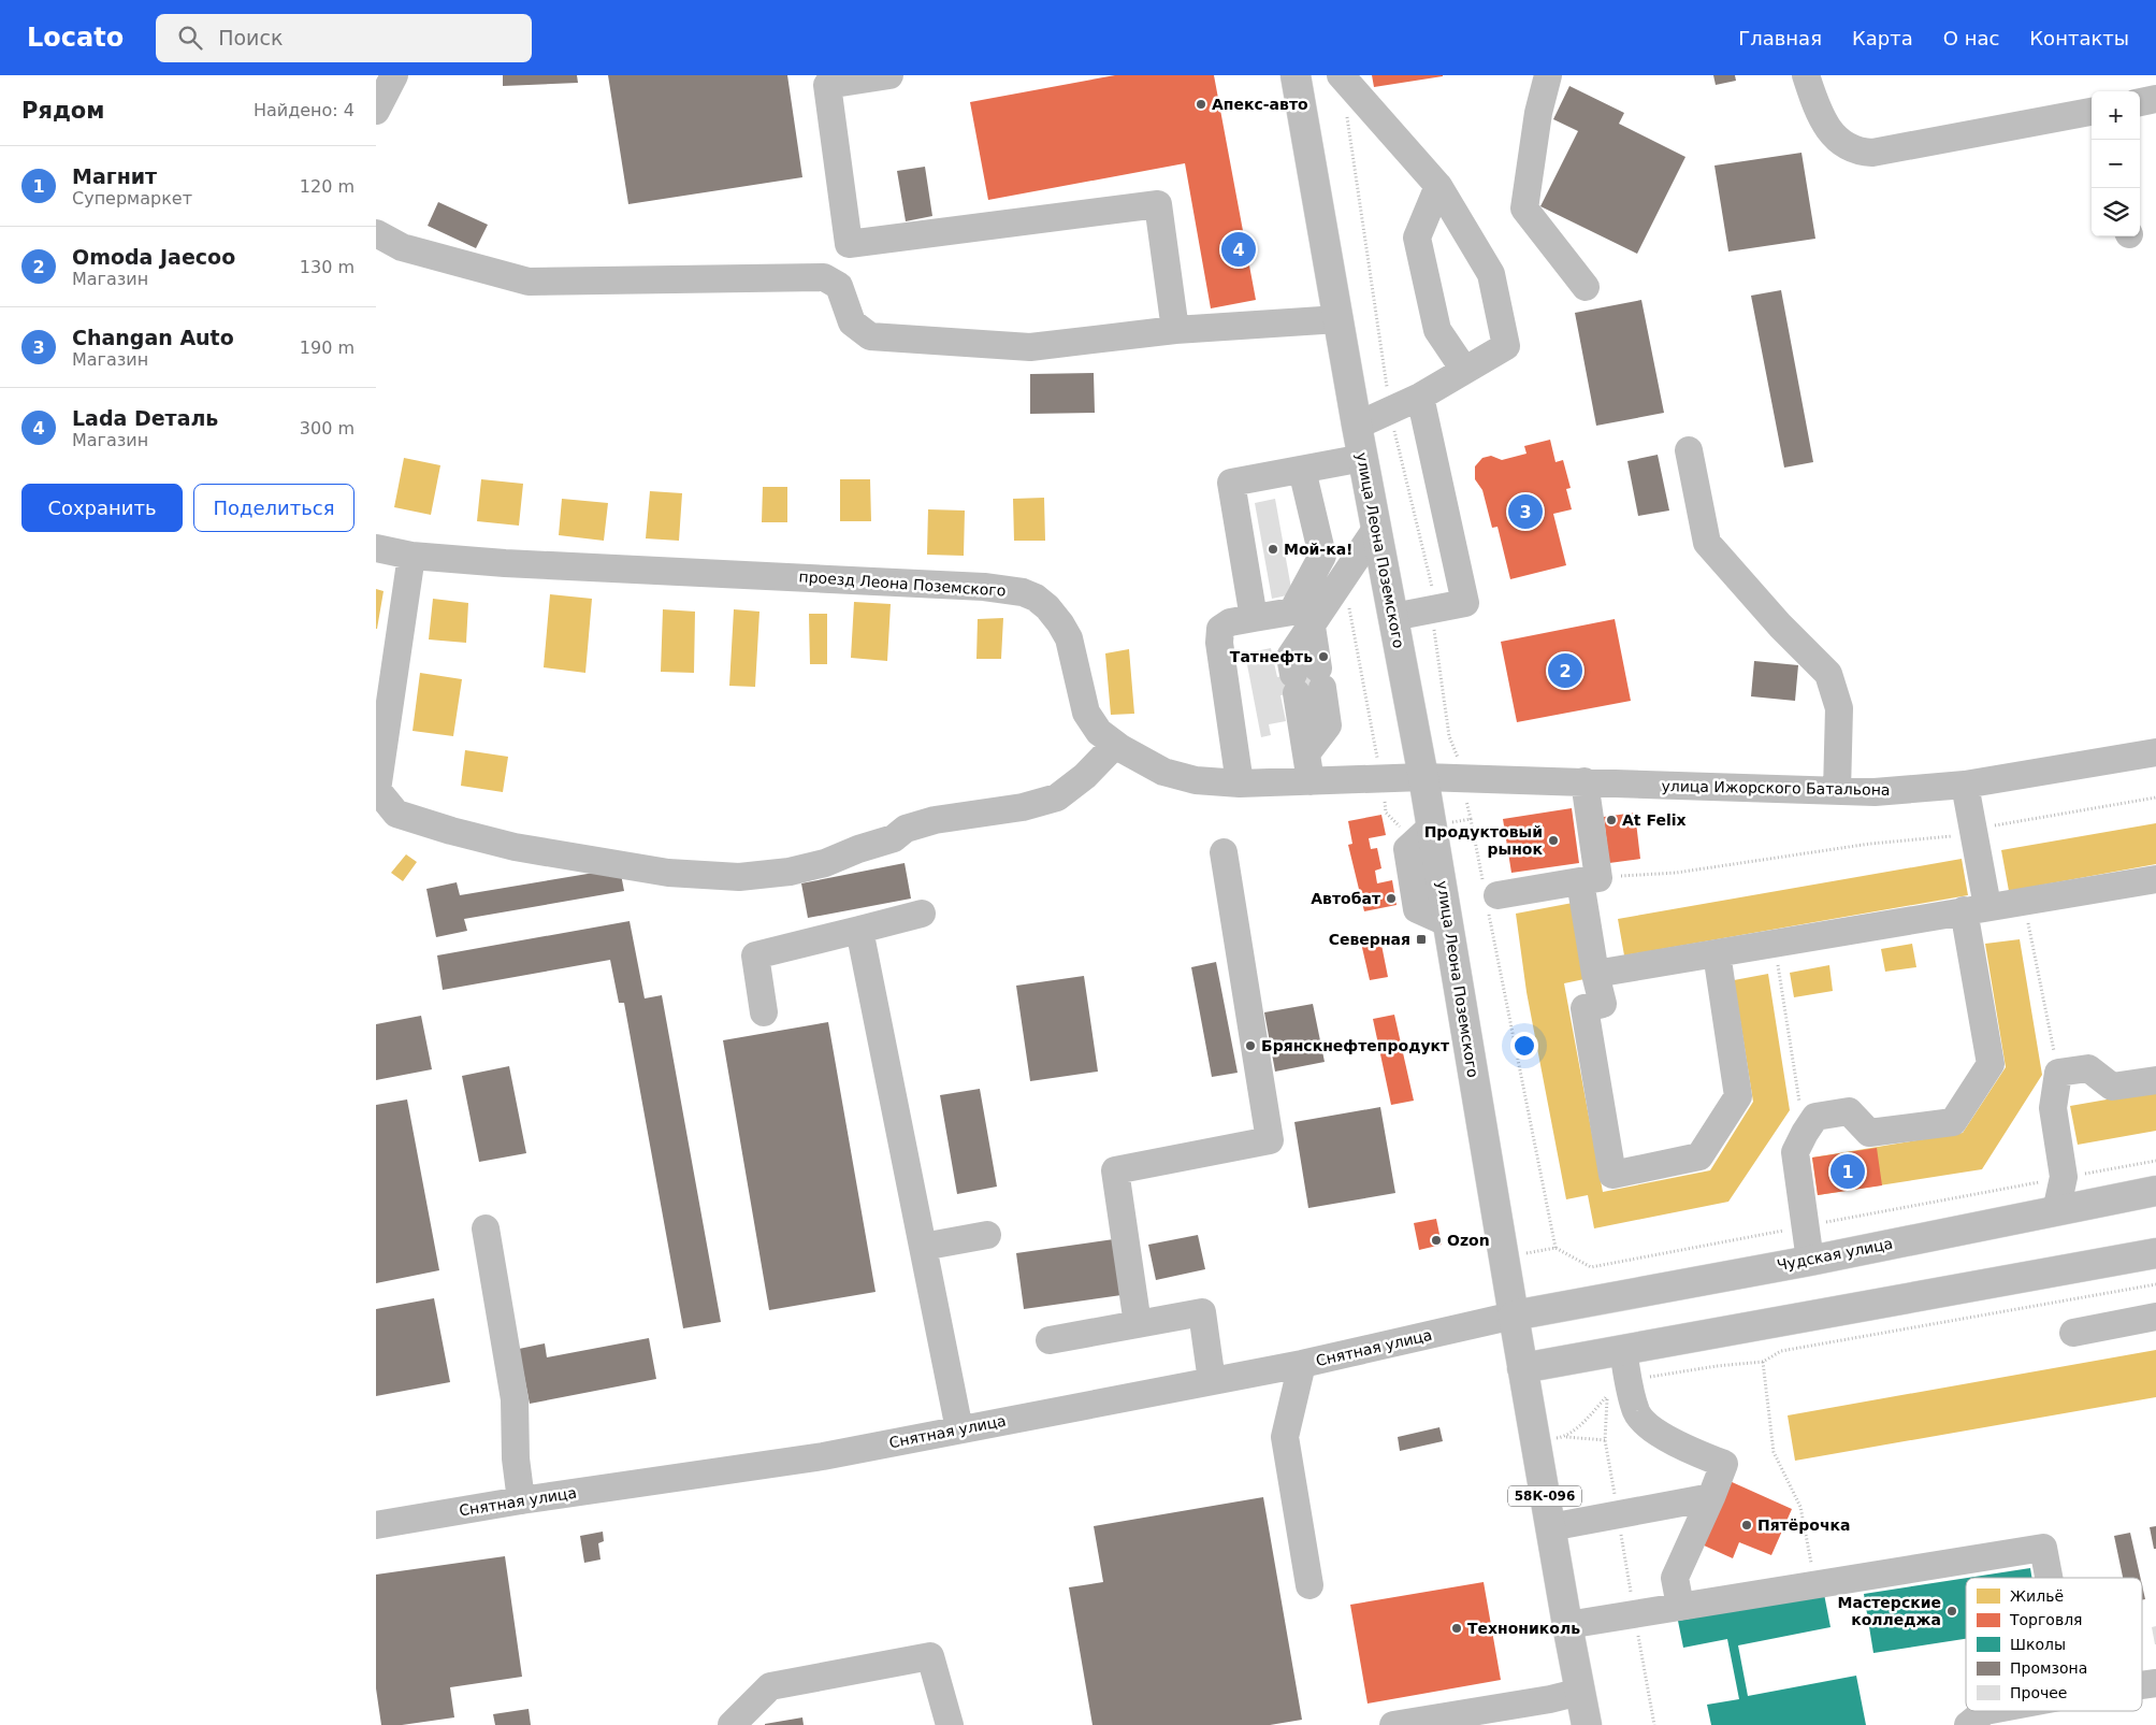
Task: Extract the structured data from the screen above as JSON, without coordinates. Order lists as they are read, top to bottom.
{
  "streets": {
    "main road": ["улица Леона Поземского", "Чудская улица", "58К-096"],
    "street": ["проезд Леона Поземского", "улица Ижорского Батальона", "Снятная улица"]
  },
  "crossings": [
    ["улица Леона Поземского", "проезд Леона Поземского"],
    ["улица Леона Поземского", "улица Ижорского Батальона"],
    ["улица Леона Поземского", "Чудская улица"],
    ["улица Леона Поземского", "Снятная улица"],
    ["проезд Леона Поземского", "улица Ижорского Батальона"],
    ["Чудская улица", "Снятная улица"]
  ],
  "places": {
    "other": [
      "Апекс-авто",
      "Мой-ка!",
      "Татнефть",
      "At Felix",
      "Продуктовый рынок",
      "Автобат",
      "Брянскнефтепродукт",
      "Ozon",
      "Пятёрочка",
      "Мастерские колледжа",
      "Технониколь"
    ],
    "transit": ["Северная"]
  },
  "legend": [
    "Жильё",
    "Торговля",
    "Школы",
    "Промзона",
    "Прочее"
  ],
  "page": {
    "header": "Locato",
    "search": "Поиск",
    "nav": [
      "Главная",
      "Карта",
      "О нас",
      "Контакты"
    ],
    "heading": ["Рядом", "Найдено: 4"],
    "map_buttons": ["+", "−"],
    "list": [
      {
        "mark": "1",
        "name": "Магнит",
        "note": "Супермаркет",
        "value": "120 m"
      },
      {
        "mark": "2",
        "name": "Omoda Jaecoo",
        "note": "Магазин",
        "value": "130 m"
      },
      {
        "mark": "3",
        "name": "Changan Auto",
        "note": "Магазин",
        "value": "190 m"
      },
      {
        "mark": "4",
        "name": "Lada Dеталь",
        "note": "Магазин",
        "value": "300 m"
      }
    ],
    "pins": [
      "4",
      "3",
      "2",
      "1"
    ],
    "buttons": ["Сохранить", "Поделиться"]
  }
}
